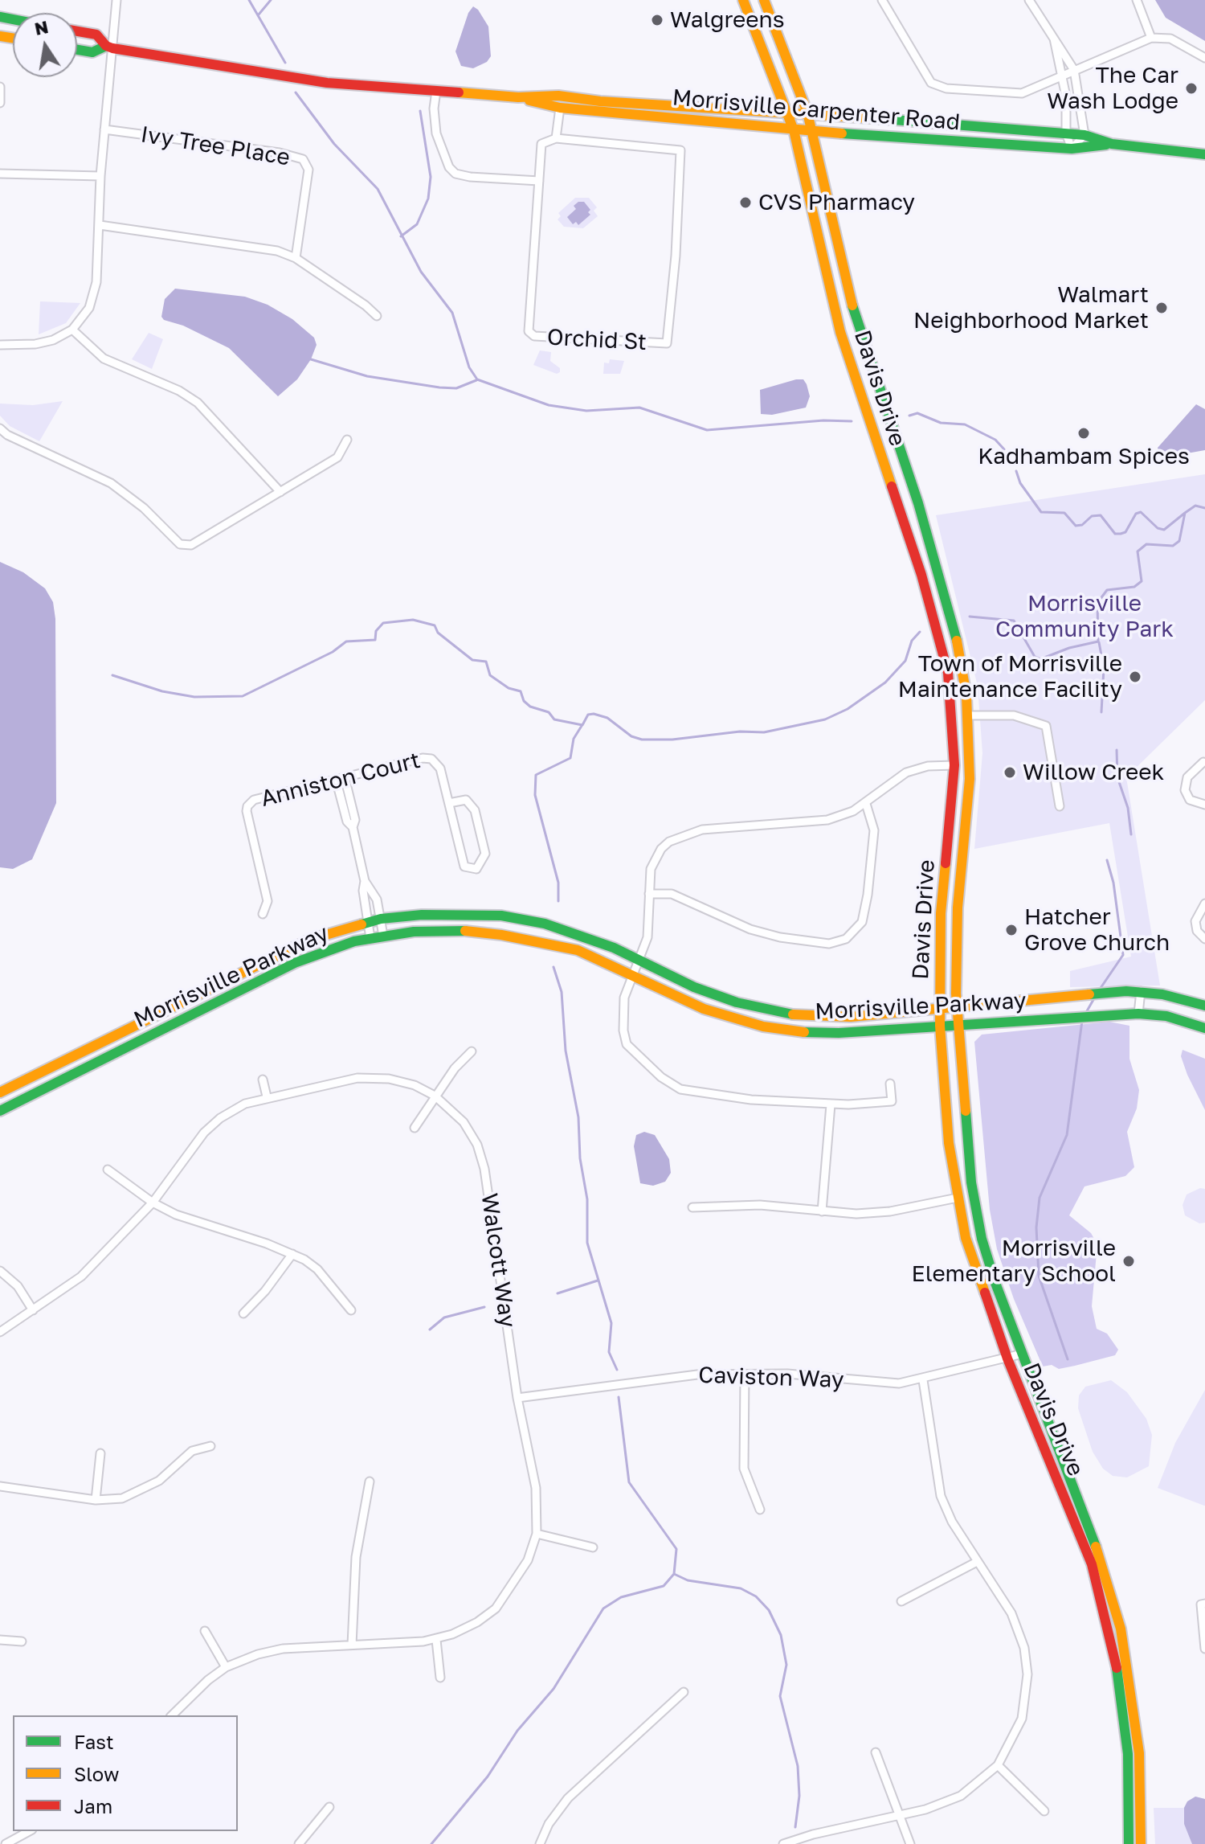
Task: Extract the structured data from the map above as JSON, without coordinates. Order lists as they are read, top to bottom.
{
  "streets": {
    "main road": ["Morrisville Carpenter Road", "Davis Drive", "Morrisville Parkway"],
    "street": [
      "Ivy Tree Place",
      "Orchid St",
      "Anniston Court",
      "Walcott Way",
      "Caviston Way"
    ]
  },
  "crossings": [
    ["Morrisville Carpenter Road", "Orchid St"],
    ["Morrisville Carpenter Road", "Davis Drive"],
    ["Davis Drive", "Morrisville Parkway"],
    ["Davis Drive", "Caviston Way"],
    ["Walcott Way", "Caviston Way"]
  ],
  "parks": ["Morrisville Community Park"],
  "places": [
    "Walgreens",
    "The Car Wash Lodge",
    "CVS Pharmacy",
    "Walmart Neighborhood Market",
    "Kadhambam Spices",
    "Town of Morrisville Maintenance Facility",
    "Willow Creek",
    "Hatcher Grove Church",
    "Morrisville Elementary School"
  ],
  "legend": ["Fast", "Slow", "Jam"],
  "north": "top"
}
